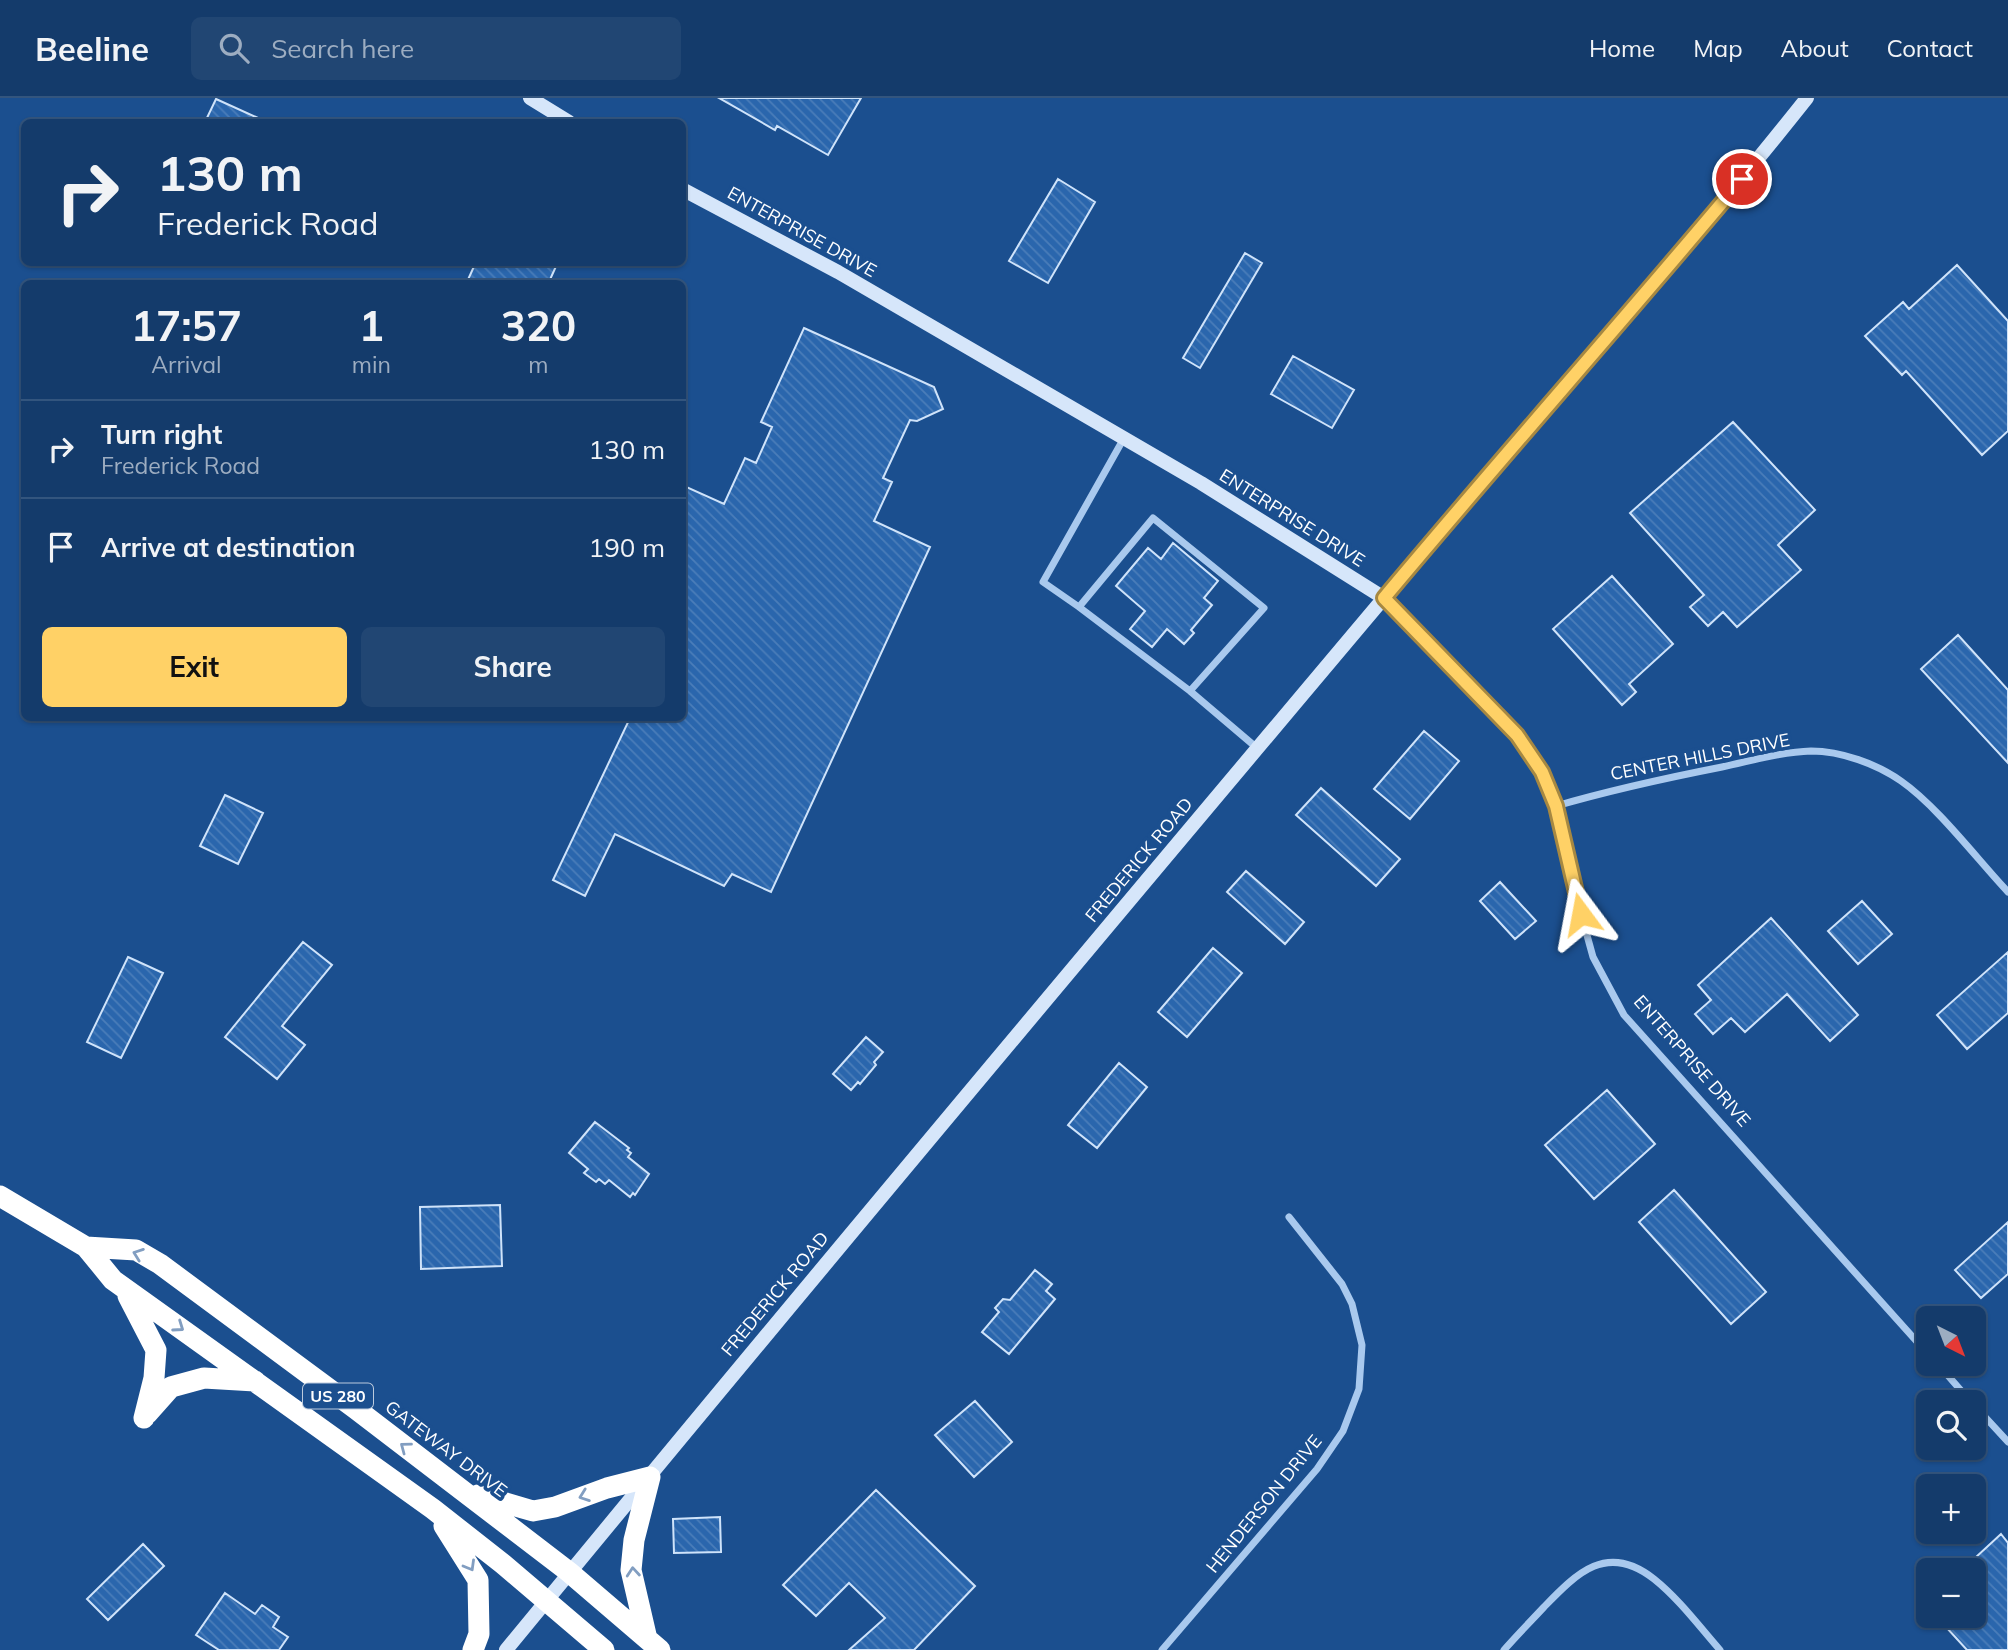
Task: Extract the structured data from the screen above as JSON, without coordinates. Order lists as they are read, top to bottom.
{
  "streets": {
    "highway": ["US 280", "GATEWAY DRIVE"],
    "main road": ["ENTERPRISE DRIVE", "FREDERICK ROAD"],
    "street": ["CENTER HILLS DRIVE", "HENDERSON DRIVE"]
  },
  "crossings": [
    ["ENTERPRISE DRIVE", "CENTER HILLS DRIVE"],
    ["ENTERPRISE DRIVE", "FREDERICK ROAD"],
    ["FREDERICK ROAD", "GATEWAY DRIVE"]
  ],
  "north": "bottom right",
  "page": {
    "header": "Beeline",
    "search": "Search here",
    "nav": [
      "Home",
      "Map",
      "About",
      "Contact"
    ],
    "turn": ["130 m", "Frederick Road"],
    "eta": [
      "17:57",
      "Arrival",
      "1",
      "min",
      "320",
      "m"
    ],
    "list": [
      {
        "name": "Turn right",
        "note": "Frederick Road",
        "value": "130 m"
      },
      {
        "name": "Arrive at destination",
        "value": "190 m"
      }
    ],
    "buttons": ["Exit", "Share"],
    "map_buttons": ["+", "−"]
  }
}
